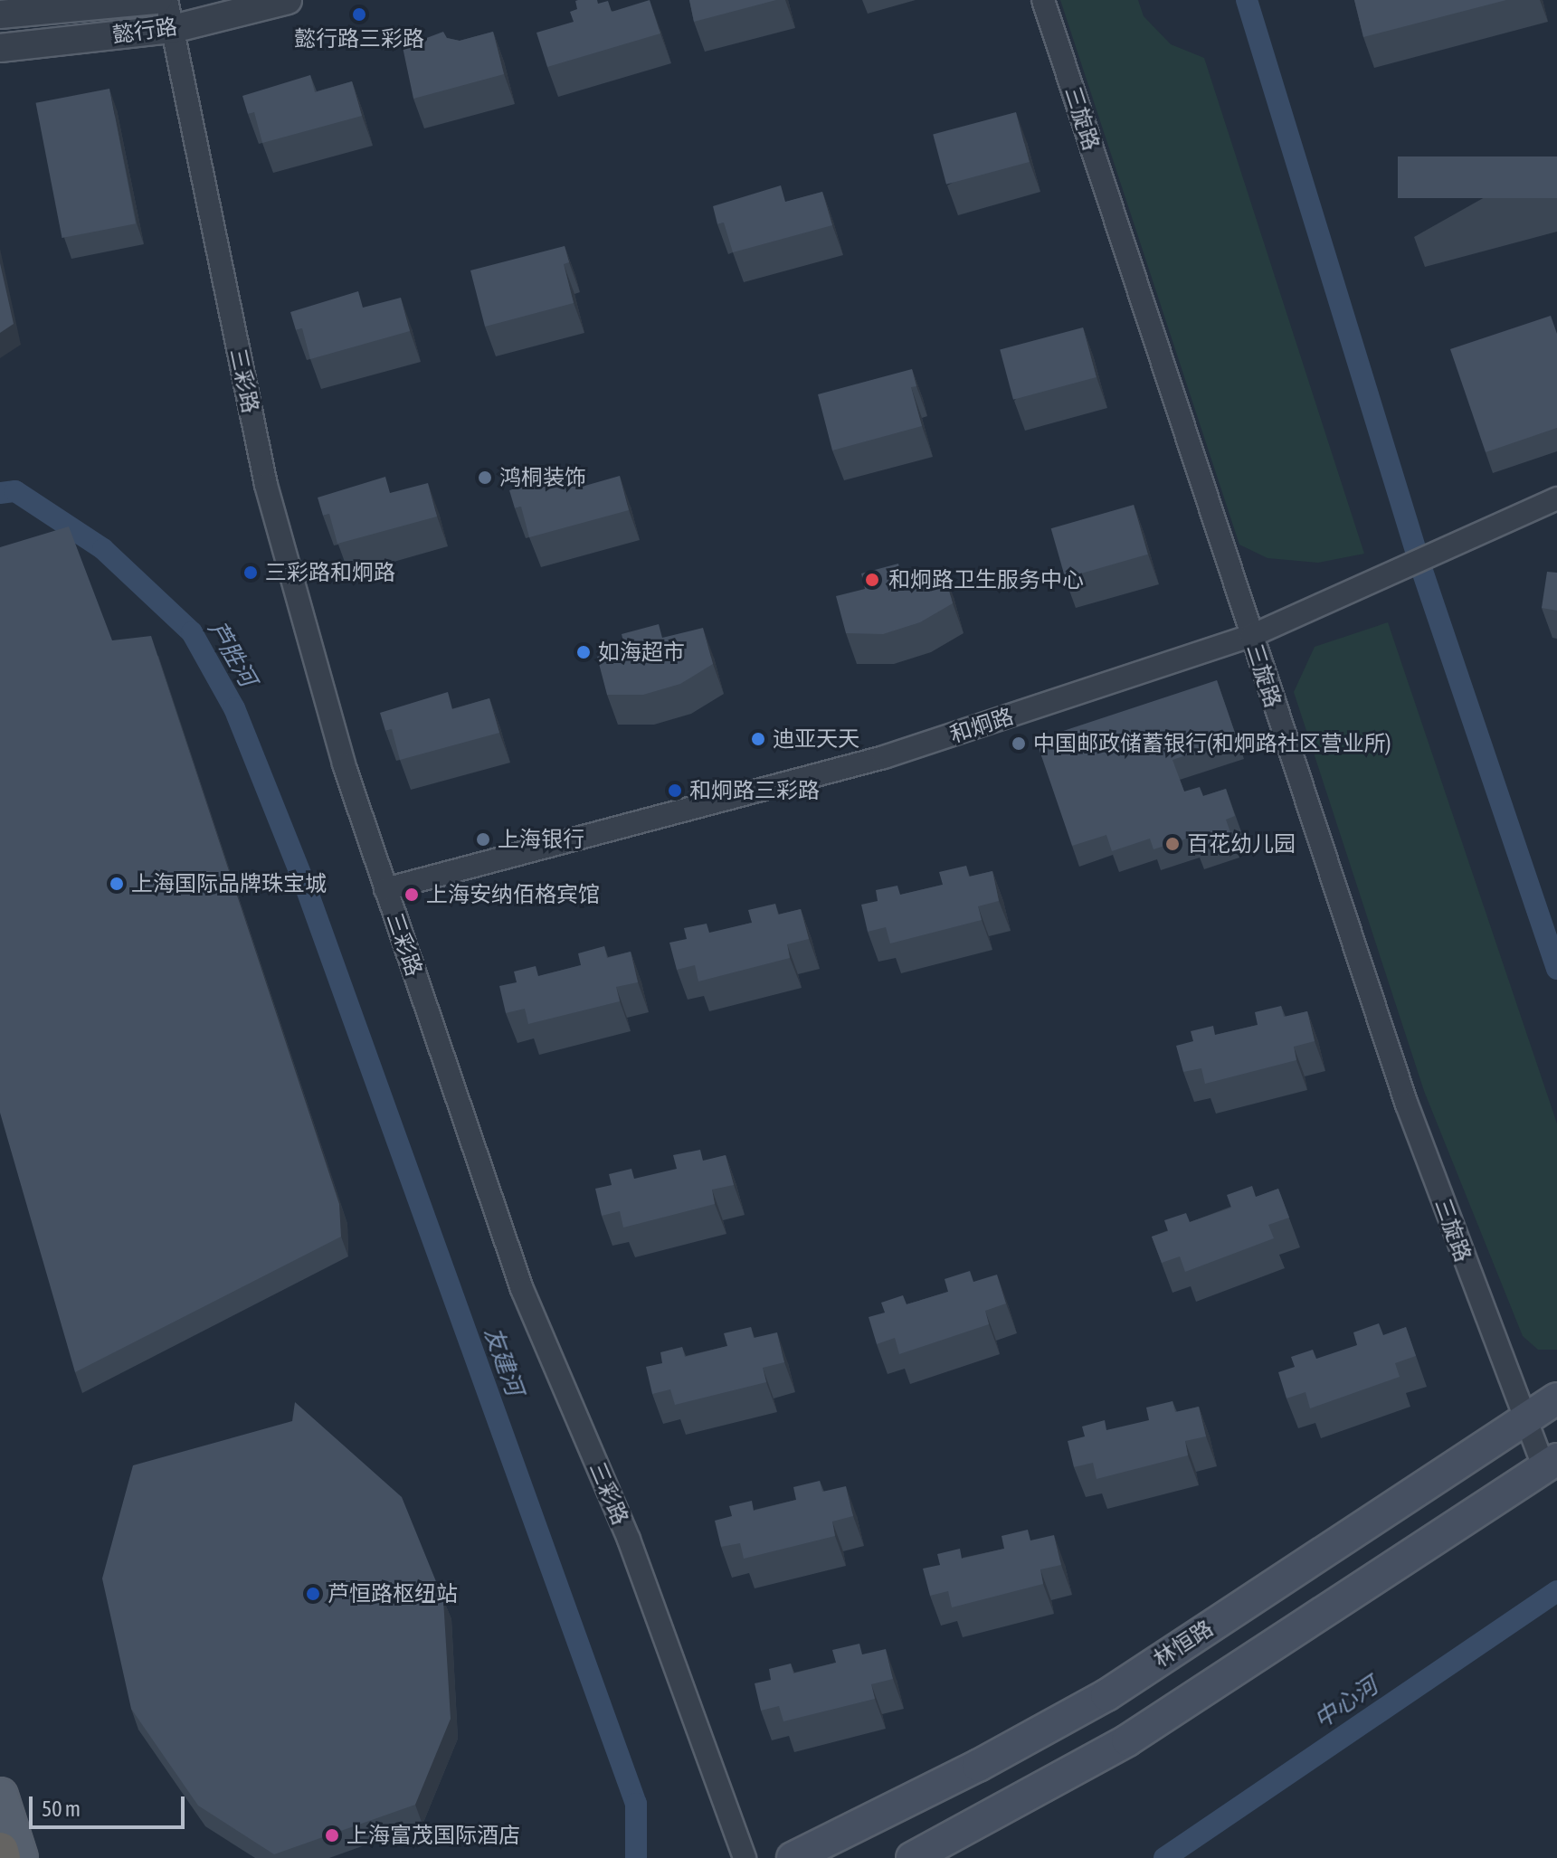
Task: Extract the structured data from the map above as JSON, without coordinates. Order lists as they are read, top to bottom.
{
  "streets": {
    "main road": ["林恒路"],
    "street": [
      "懿行路",
      "三旋路",
      "三彩路",
      "和炯路"
    ]
  },
  "crossings": [
    ["懿行路", "三彩路"],
    ["三旋路", "和炯路"],
    ["三旋路", "林恒路"],
    ["三彩路", "和炯路"]
  ],
  "water": ["芦胜河", "友建河", "中心河"],
  "places": [
    "懿行路三彩路",
    "鸿桐装饰",
    "三彩路和炯路",
    "和炯路卫生服务中心",
    "如海超市",
    "迪亚天天",
    "中国邮政储蓄银行(和炯路社区营业所)",
    "和炯路三彩路",
    "上海银行",
    "百花幼儿园",
    "上海国际品牌珠宝城",
    "上海安纳佰格宾馆",
    "芦恒路枢纽站",
    "上海富茂国际酒店"
  ],
  "scale_bar": "50 m"
}
